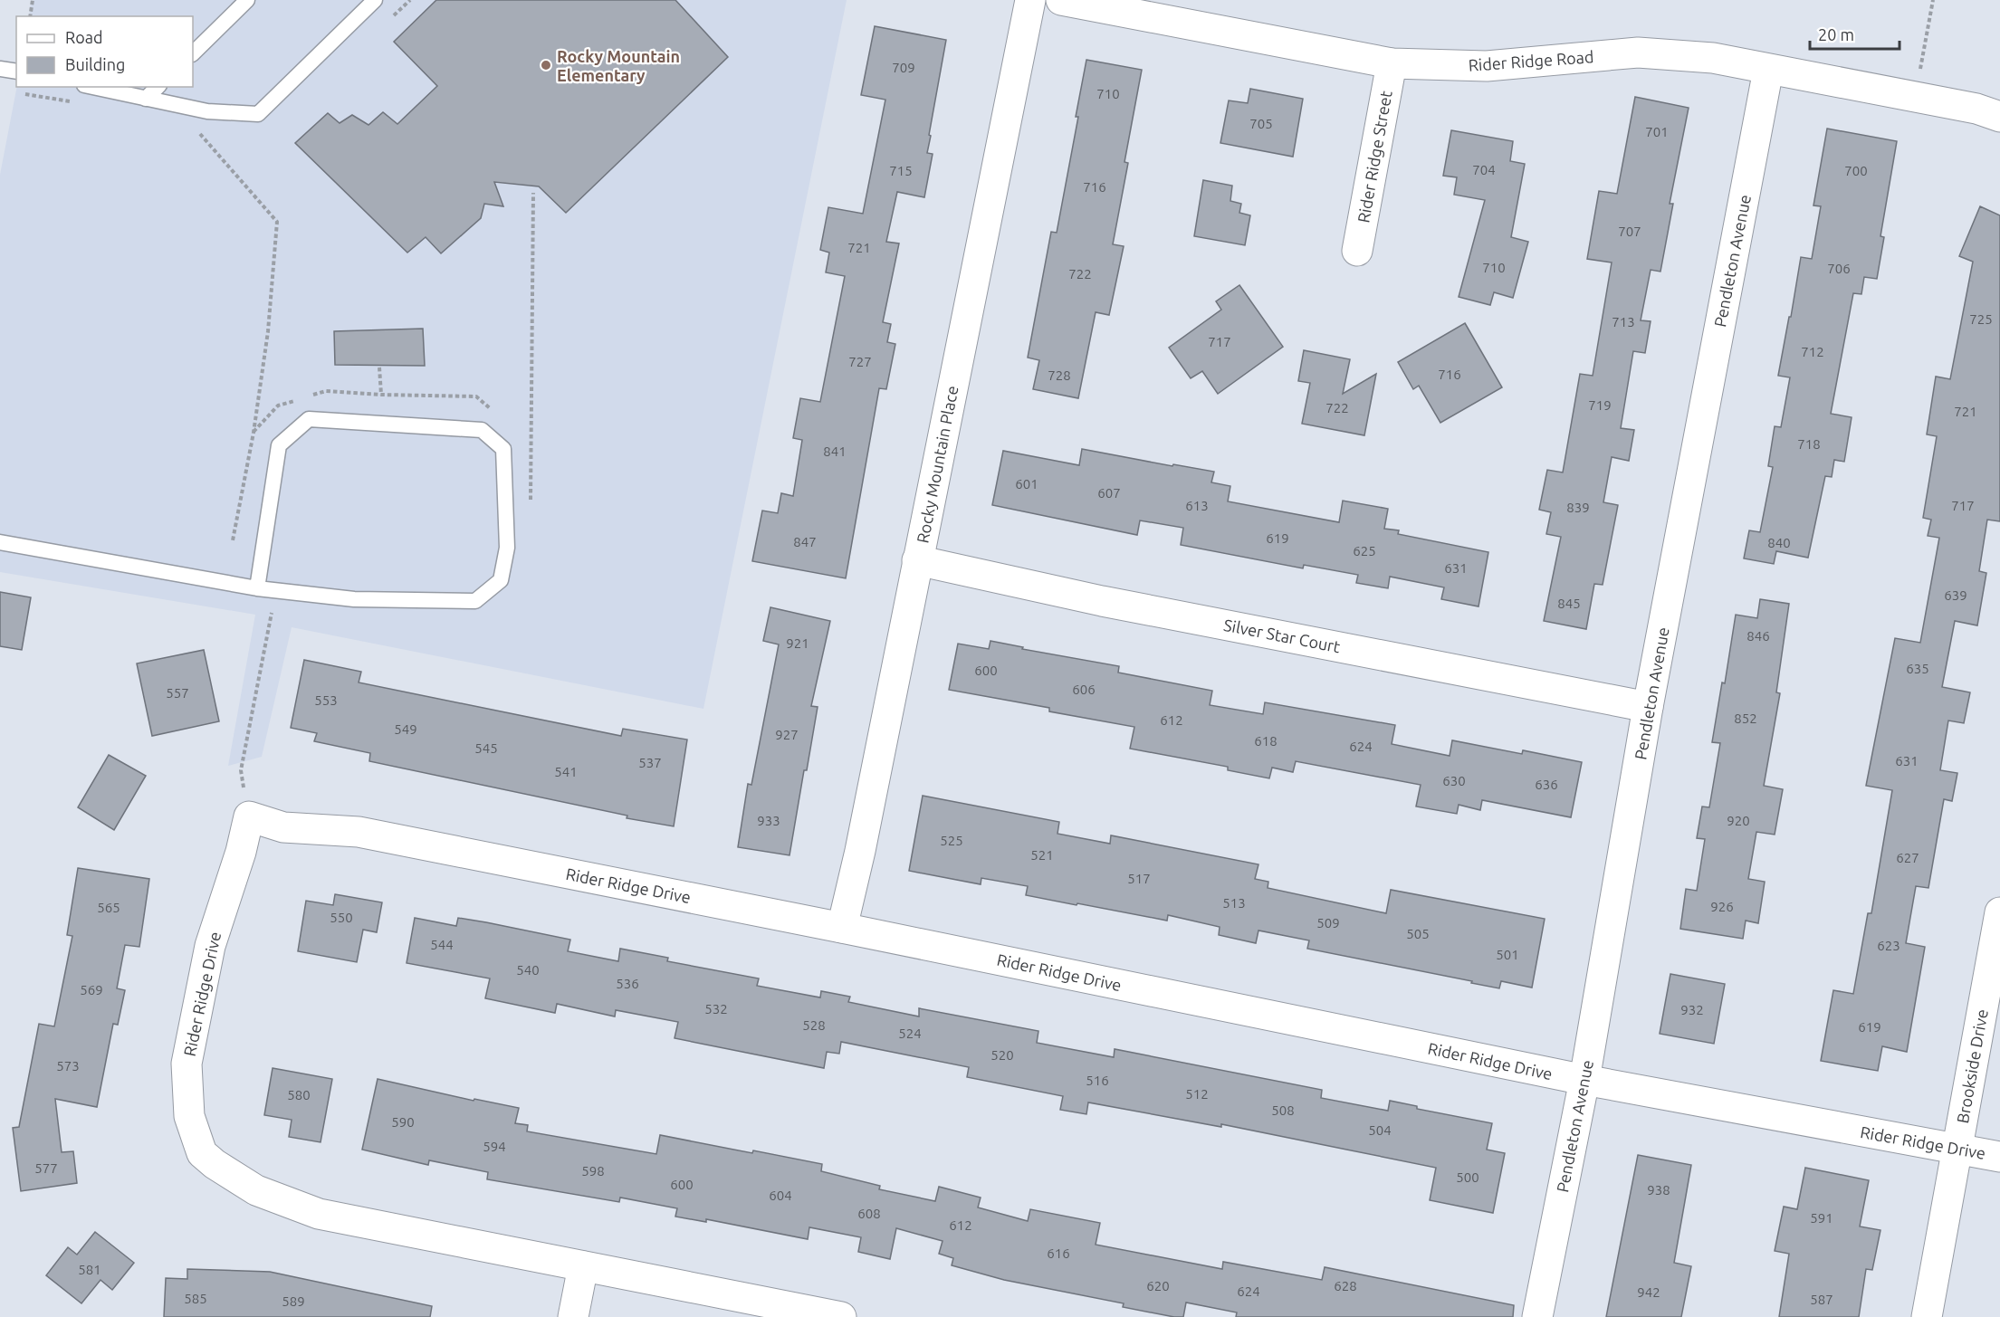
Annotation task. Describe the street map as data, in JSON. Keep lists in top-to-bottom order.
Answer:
{
  "streets": {
    "street": [
      "Rider Ridge Road",
      "Rider Ridge Street",
      "Pendleton Avenue",
      "Rocky Mountain Place",
      "Silver Star Court",
      "Rider Ridge Drive",
      "Brookside Drive"
    ]
  },
  "crossings": [
    ["Rider Ridge Road", "Rider Ridge Street"],
    ["Rider Ridge Road", "Pendleton Avenue"],
    ["Pendleton Avenue", "Silver Star Court"],
    ["Pendleton Avenue", "Rider Ridge Drive"],
    ["Rocky Mountain Place", "Silver Star Court"],
    ["Rocky Mountain Place", "Rider Ridge Drive"],
    ["Rider Ridge Drive", "Brookside Drive"]
  ],
  "places": ["Rocky Mountain Elementary"],
  "house_numbers": [
    "709",
    "710",
    "705",
    "701",
    "704",
    "715",
    "700",
    "716",
    "707",
    "721",
    "710",
    "706",
    "722",
    "725",
    "713",
    "717",
    "712",
    "727",
    "716",
    "728",
    "719",
    "722",
    "721",
    "718",
    "841",
    "601",
    "607",
    "613",
    "717",
    "839",
    "619",
    "847",
    "840",
    "625",
    "631",
    "639",
    "845",
    "846",
    "921",
    "635",
    "600",
    "606",
    "557",
    "553",
    "852",
    "612",
    "549",
    "927",
    "618",
    "624",
    "545",
    "631",
    "537",
    "541",
    "630",
    "636",
    "933",
    "920",
    "525",
    "521",
    "627",
    "517",
    "513",
    "926",
    "565",
    "550",
    "509",
    "505",
    "544",
    "623",
    "501",
    "540",
    "536",
    "569",
    "532",
    "932",
    "528",
    "619",
    "524",
    "520",
    "573",
    "516",
    "512",
    "580",
    "508",
    "590",
    "504",
    "594",
    "577",
    "598",
    "500",
    "600",
    "938",
    "604",
    "608",
    "591",
    "612",
    "616",
    "581",
    "620",
    "628",
    "624",
    "942",
    "585",
    "587",
    "589"
  ],
  "legend": ["Road", "Building"],
  "scale_bar": "20 m"
}
